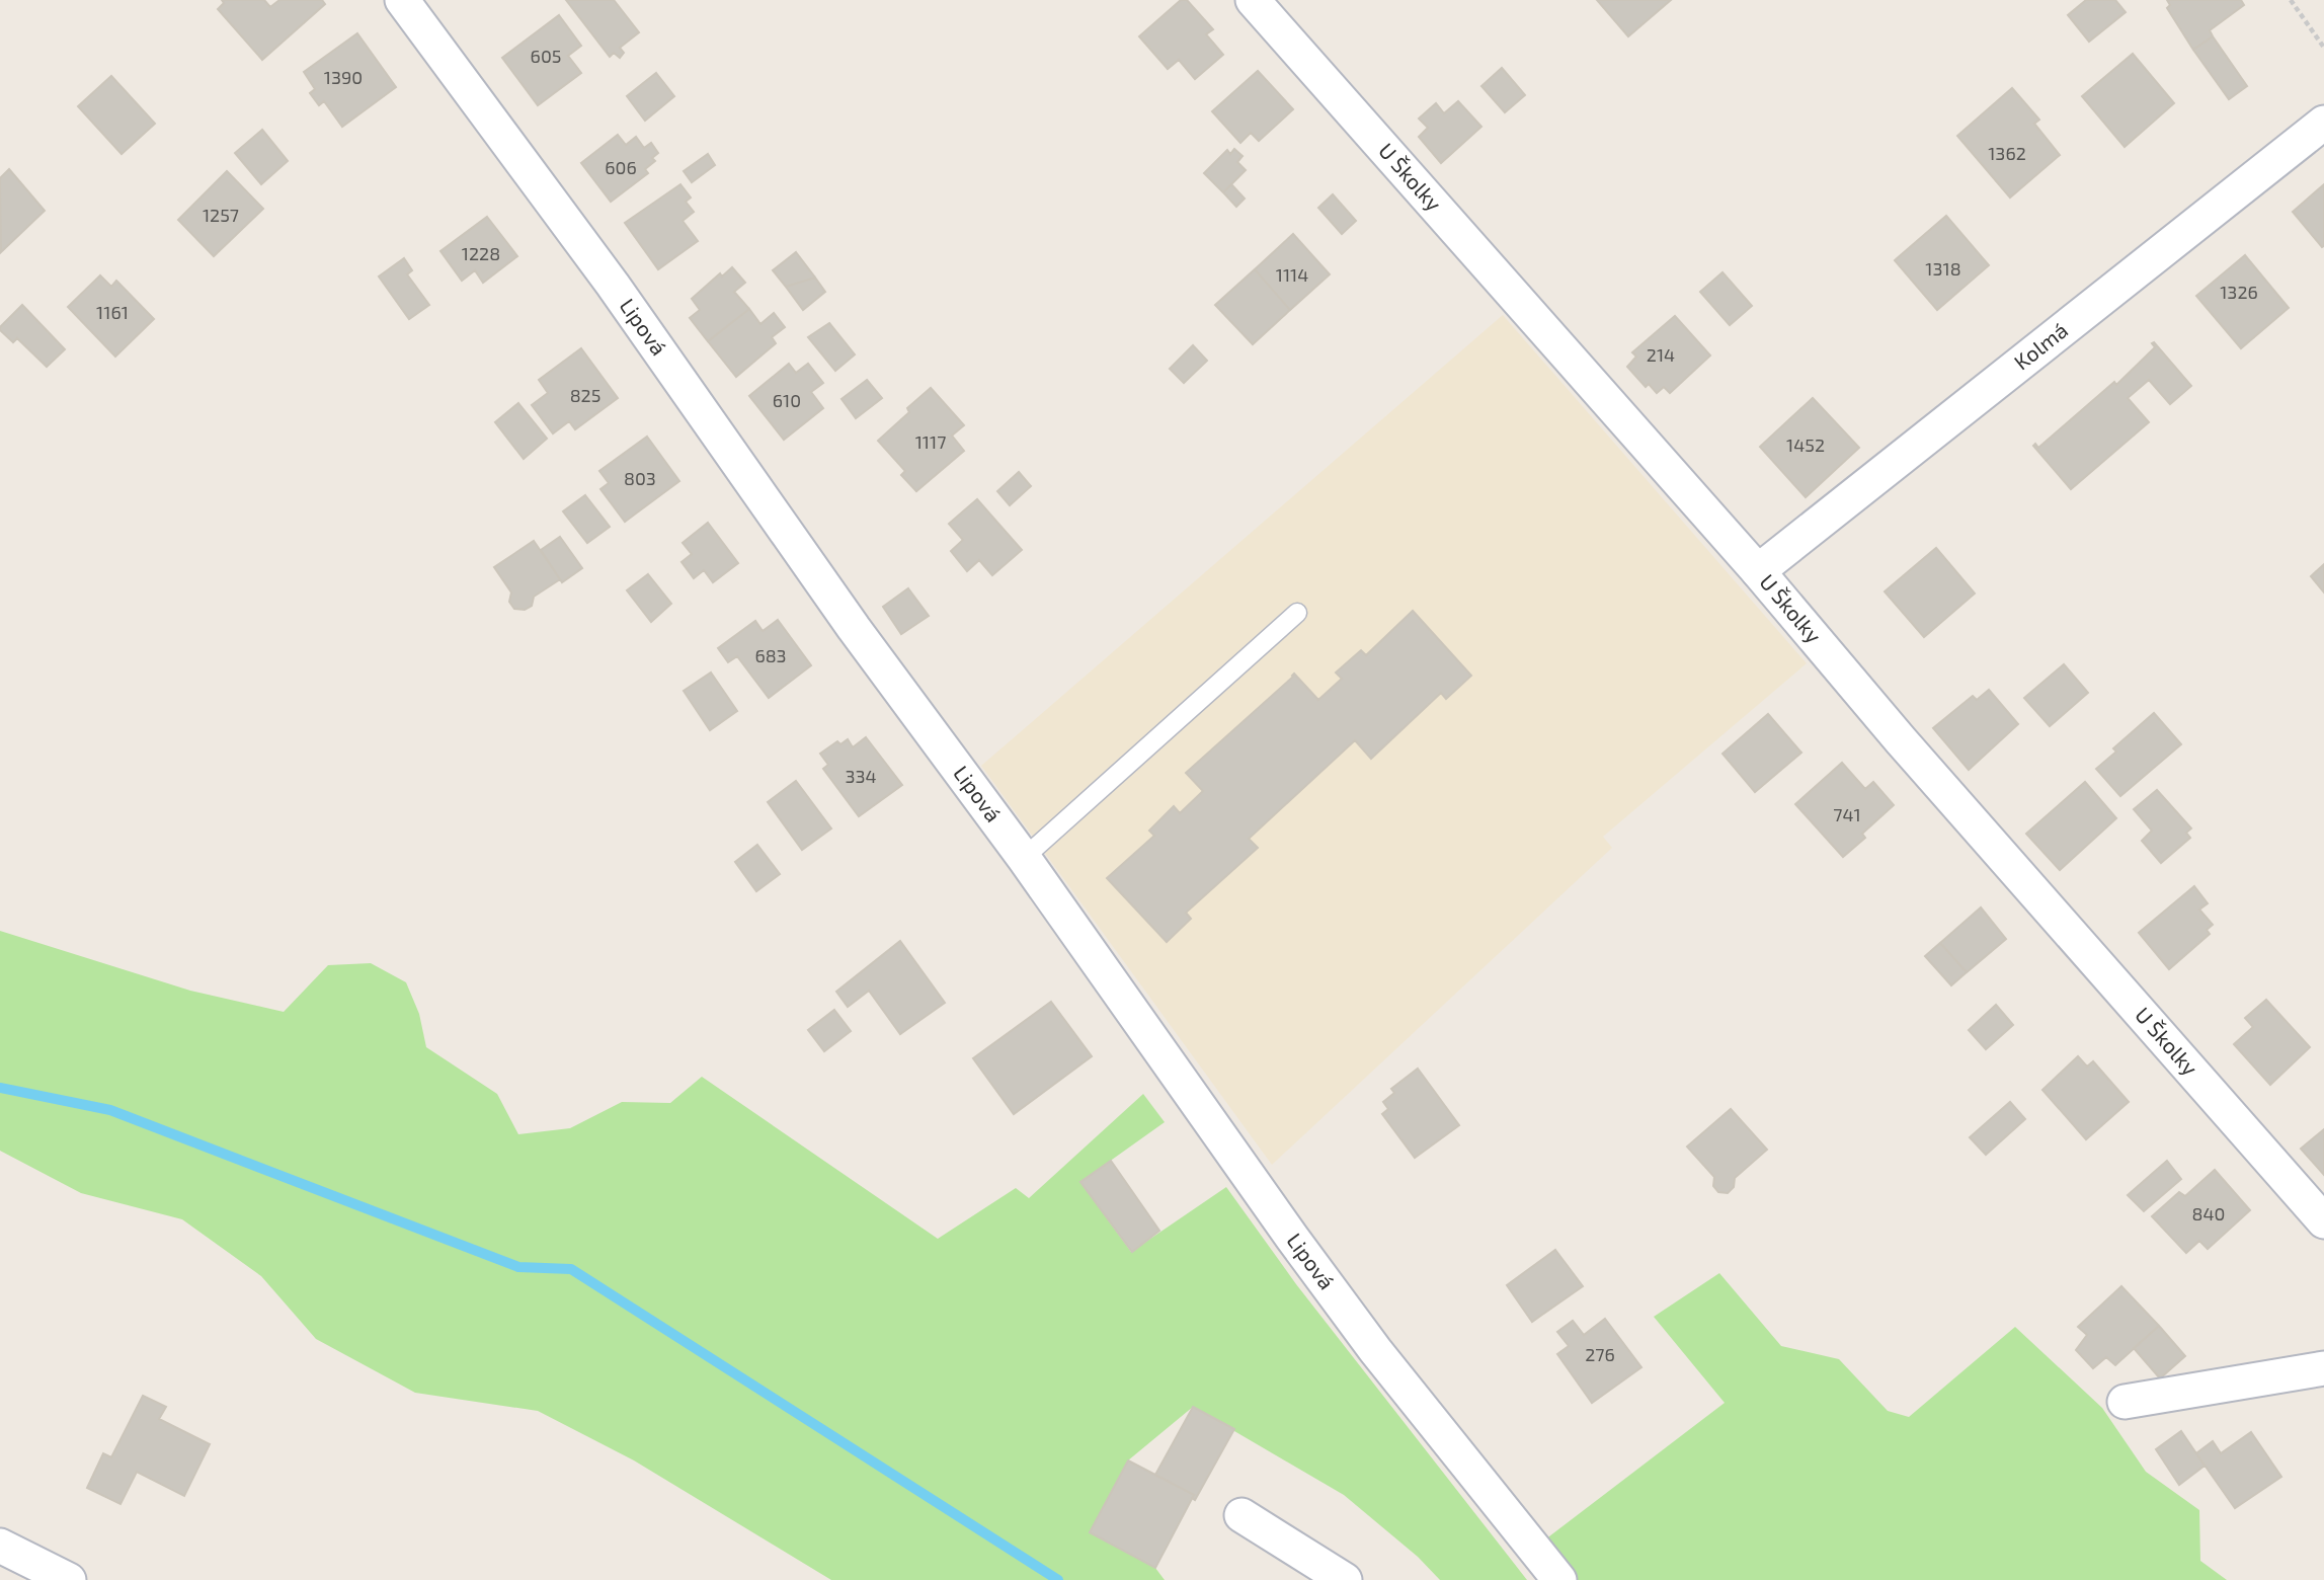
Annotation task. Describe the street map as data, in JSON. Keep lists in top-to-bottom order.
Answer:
{
  "streets": {
    "street": ["U Školky", "Lipová", "Kolmá"]
  },
  "crossings": [
    ["U Školky", "Kolmá"]
  ],
  "house_numbers": [
    "605",
    "1390",
    "1362",
    "606",
    "1257",
    "1228",
    "1318",
    "1114",
    "1326",
    "1161",
    "214",
    "825",
    "610",
    "1117",
    "1452",
    "803",
    "683",
    "334",
    "741",
    "840",
    "276"
  ]
}
